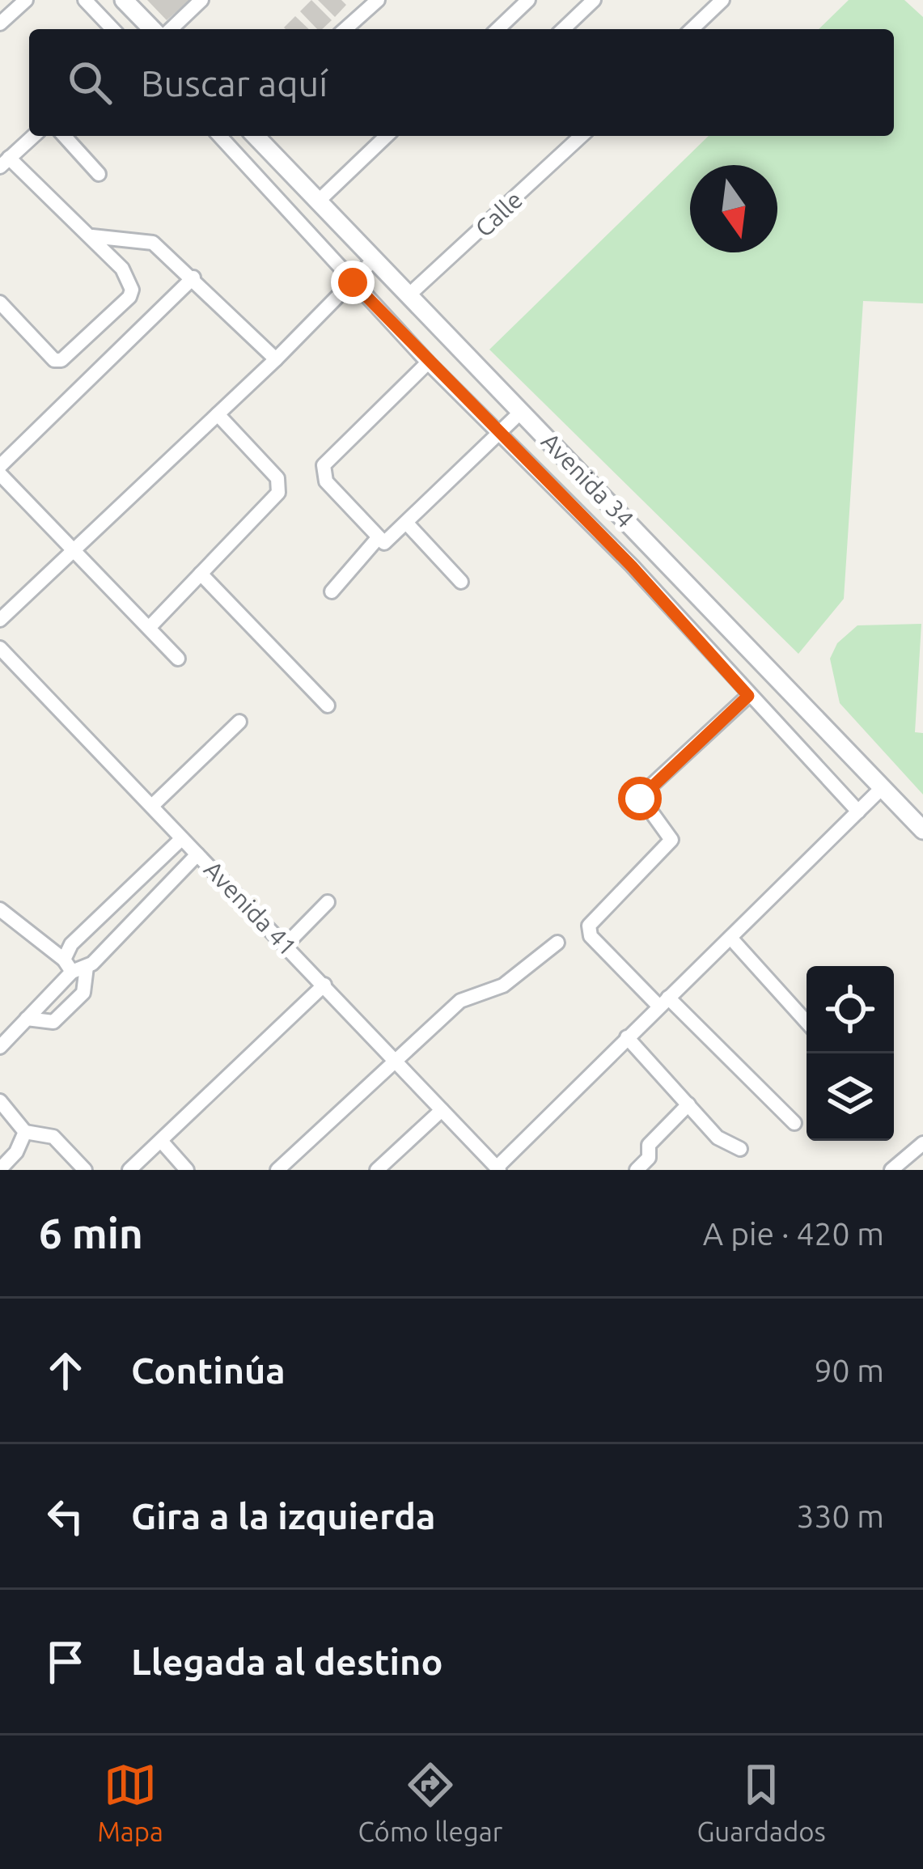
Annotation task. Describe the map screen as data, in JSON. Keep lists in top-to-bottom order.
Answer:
{
  "streets": {
    "street": ["Calle", "Avenida 34", "Avenida 41"]
  },
  "crossings": [
    ["Calle", "Avenida 34"]
  ],
  "north": "bottom",
  "page": {
    "search": "Buscar aquí",
    "heading": ["6 min", "A pie · 420 m"],
    "list": [
      ["Continúa", "90 m"],
      ["Gira a la izquierda", "330 m"],
      "Llegada al destino"
    ],
    "nav": ["Mapa", "Cómo llegar", "Guardados"]
  }
}
